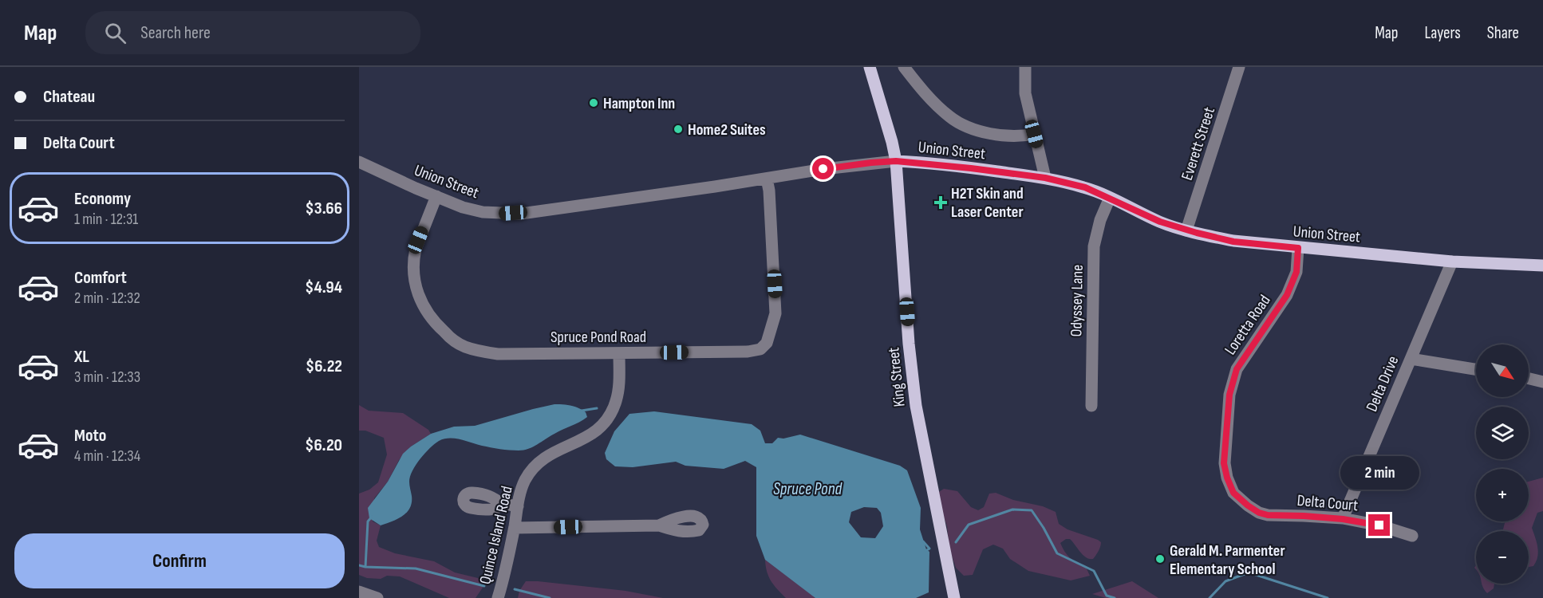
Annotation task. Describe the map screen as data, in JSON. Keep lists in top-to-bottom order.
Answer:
{
  "streets": {
    "main road": ["Union Street", "King Street"],
    "street": [
      "Everett Street",
      "Odyssey Lane",
      "Loretta Road",
      "Spruce Pond Road",
      "Delta Drive",
      "Delta Court",
      "Quince Island Road"
    ]
  },
  "crossings": [
    ["Everett Street", "Union Street"],
    ["Union Street", "Odyssey Lane"],
    ["Union Street", "Loretta Road"],
    ["Union Street", "Spruce Pond Road"],
    ["Union Street", "King Street"],
    ["Union Street", "Delta Drive"],
    ["Loretta Road", "Delta Court"],
    ["Spruce Pond Road", "Quince Island Road"],
    ["Delta Drive", "Delta Court"]
  ],
  "water": ["Spruce Pond"],
  "places": {
    "other": ["Hampton Inn", "Home2 Suites", "Gerald M. Parmenter Elementary School"],
    "health": ["H2T Skin and Laser Center"]
  },
  "north": "bottom right",
  "page": {
    "header": "Map",
    "search": "Search here",
    "nav": ["Map", "Layers", "Share"],
    "banner": ["Chateau", "Delta Court"],
    "list": [
      {
        "name": "Economy",
        "note": "1 min · 12:31",
        "value": "$3.66"
      },
      {
        "name": "Comfort",
        "note": "2 min · 12:32",
        "value": "$4.94"
      },
      {
        "name": "XL",
        "note": "3 min · 12:33",
        "value": "$6.22"
      },
      {
        "name": "Moto",
        "note": "4 min · 12:34",
        "value": "$6.20"
      }
    ],
    "map_buttons": ["+", "−"],
    "bubble": "2 min",
    "buttons": "Confirm"
  }
}
